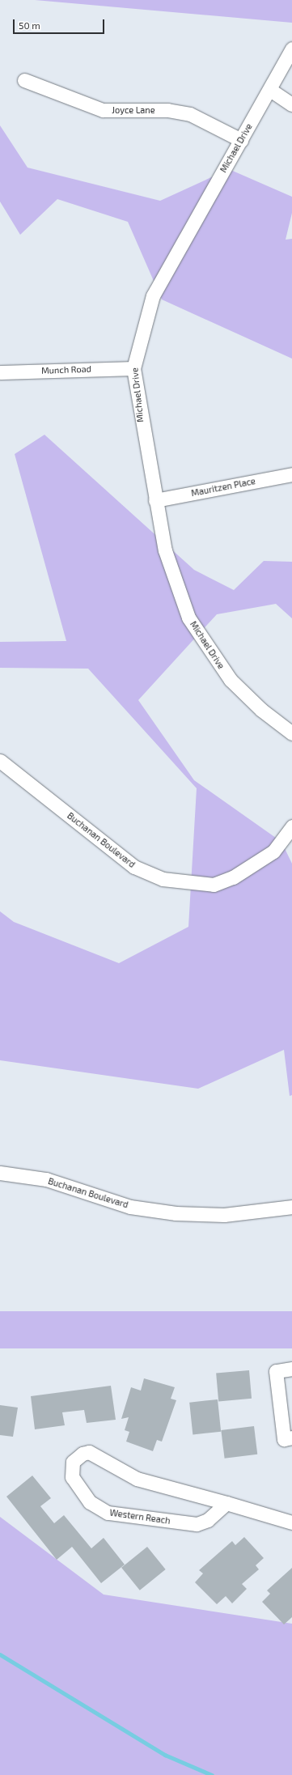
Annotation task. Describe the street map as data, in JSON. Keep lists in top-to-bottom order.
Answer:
{
  "streets": {
    "street": [
      "Joyce Lane",
      "Michael Drive",
      "Munch Road",
      "Mauritzen Place",
      "Buchanan Boulevard",
      "Western Reach"
    ]
  },
  "crossings": [
    ["Joyce Lane", "Michael Drive"],
    ["Michael Drive", "Munch Road"],
    ["Michael Drive", "Mauritzen Place"]
  ],
  "scale_bar": "50 m"
}
